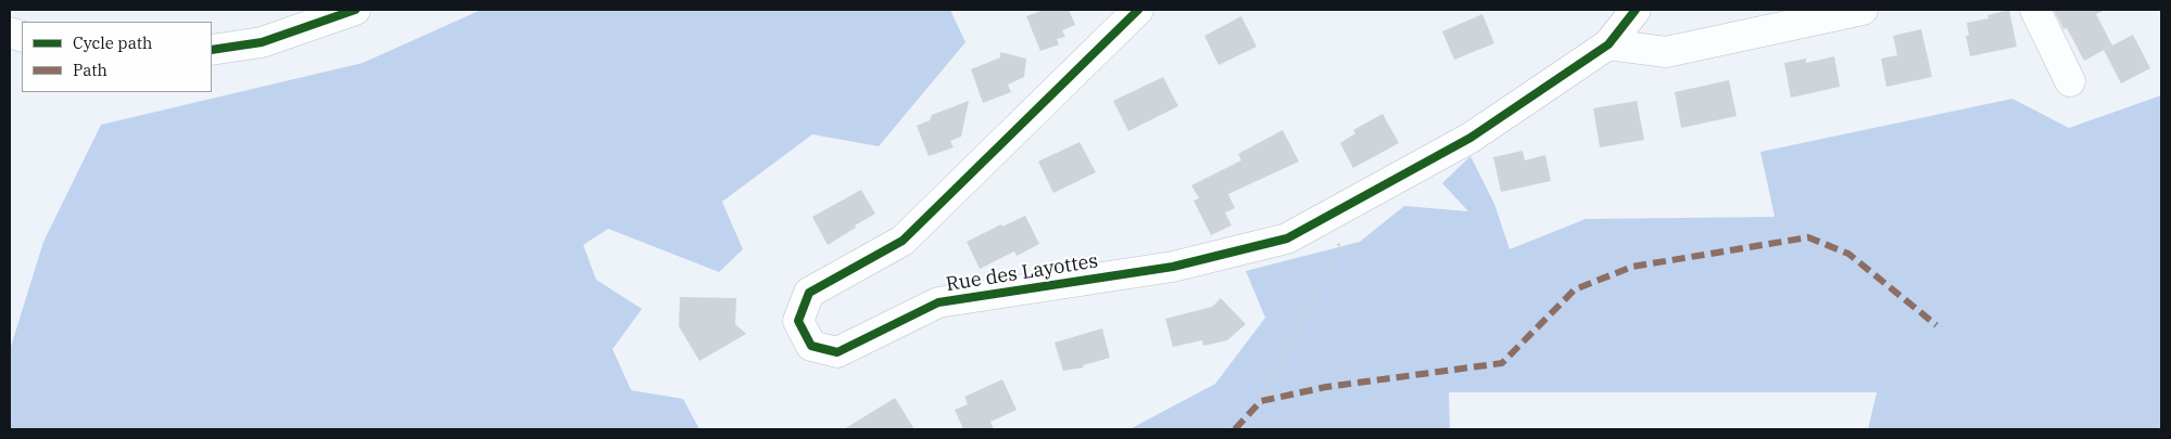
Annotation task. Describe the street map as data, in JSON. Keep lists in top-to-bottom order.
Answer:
{
  "streets": {
    "street": ["Rue des Layottes"]
  },
  "legend": ["Cycle path", "Path"]
}
